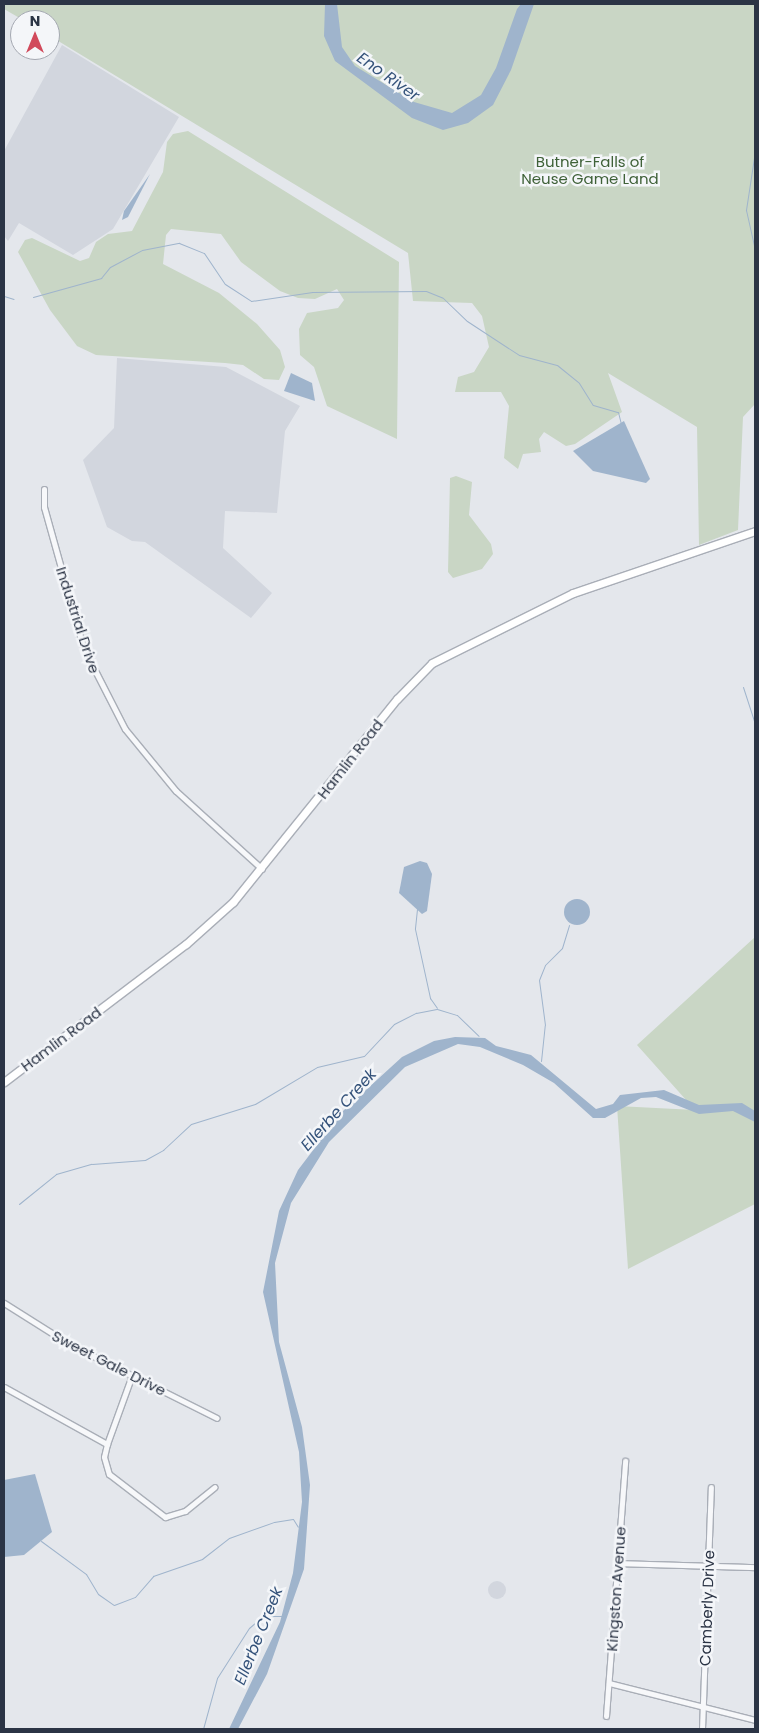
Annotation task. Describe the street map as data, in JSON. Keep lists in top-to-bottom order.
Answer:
{
  "streets": {
    "street": [
      "Industrial Drive",
      "Hamlin Road",
      "Sweet Gale Drive",
      "Kingston Avenue",
      "Camberly Drive"
    ]
  },
  "crossings": [
    ["Industrial Drive", "Hamlin Road"]
  ],
  "water": ["Eno River", "Ellerbe Creek"],
  "parks": ["Butner-Falls of Neuse Game Land"],
  "north": "top"
}
